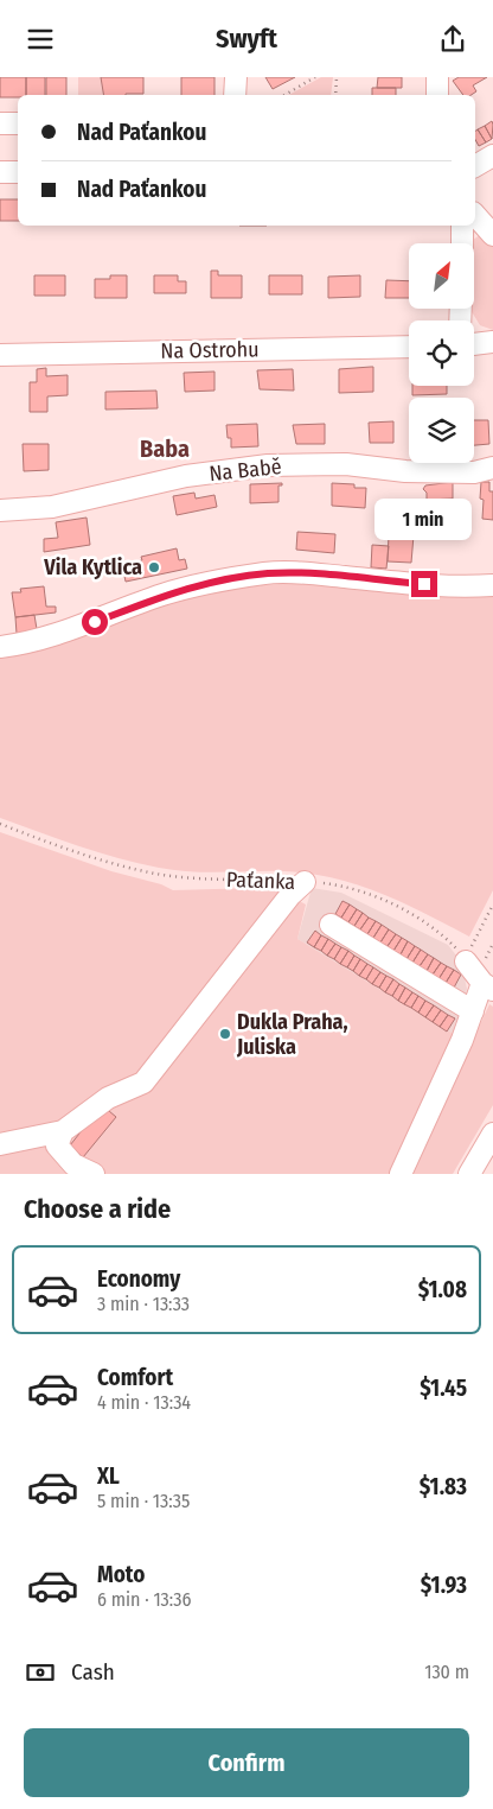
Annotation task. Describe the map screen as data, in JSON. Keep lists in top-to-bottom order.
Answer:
{
  "streets": {
    "street": ["Na Ostrohu", "Na Babě"],
    "path": ["Paťanka"]
  },
  "districts": ["Baba"],
  "places": ["Vila Kytlica", "Dukla Praha, Juliska"],
  "north": "top right",
  "page": {
    "header": "Swyft",
    "banner": ["Nad Paťankou", "Nad Paťankou"],
    "bubble": "1 min",
    "heading": "Choose a ride",
    "list": [
      {
        "name": "Economy",
        "note": "3 min · 13:33",
        "value": "$1.08"
      },
      {
        "name": "Comfort",
        "note": "4 min · 13:34",
        "value": "$1.45"
      },
      {
        "name": "XL",
        "note": "5 min · 13:35",
        "value": "$1.83"
      },
      {
        "name": "Moto",
        "note": "6 min · 13:36",
        "value": "$1.93"
      }
    ],
    "pay": ["Cash", "130 m"],
    "buttons": "Confirm"
  }
}
